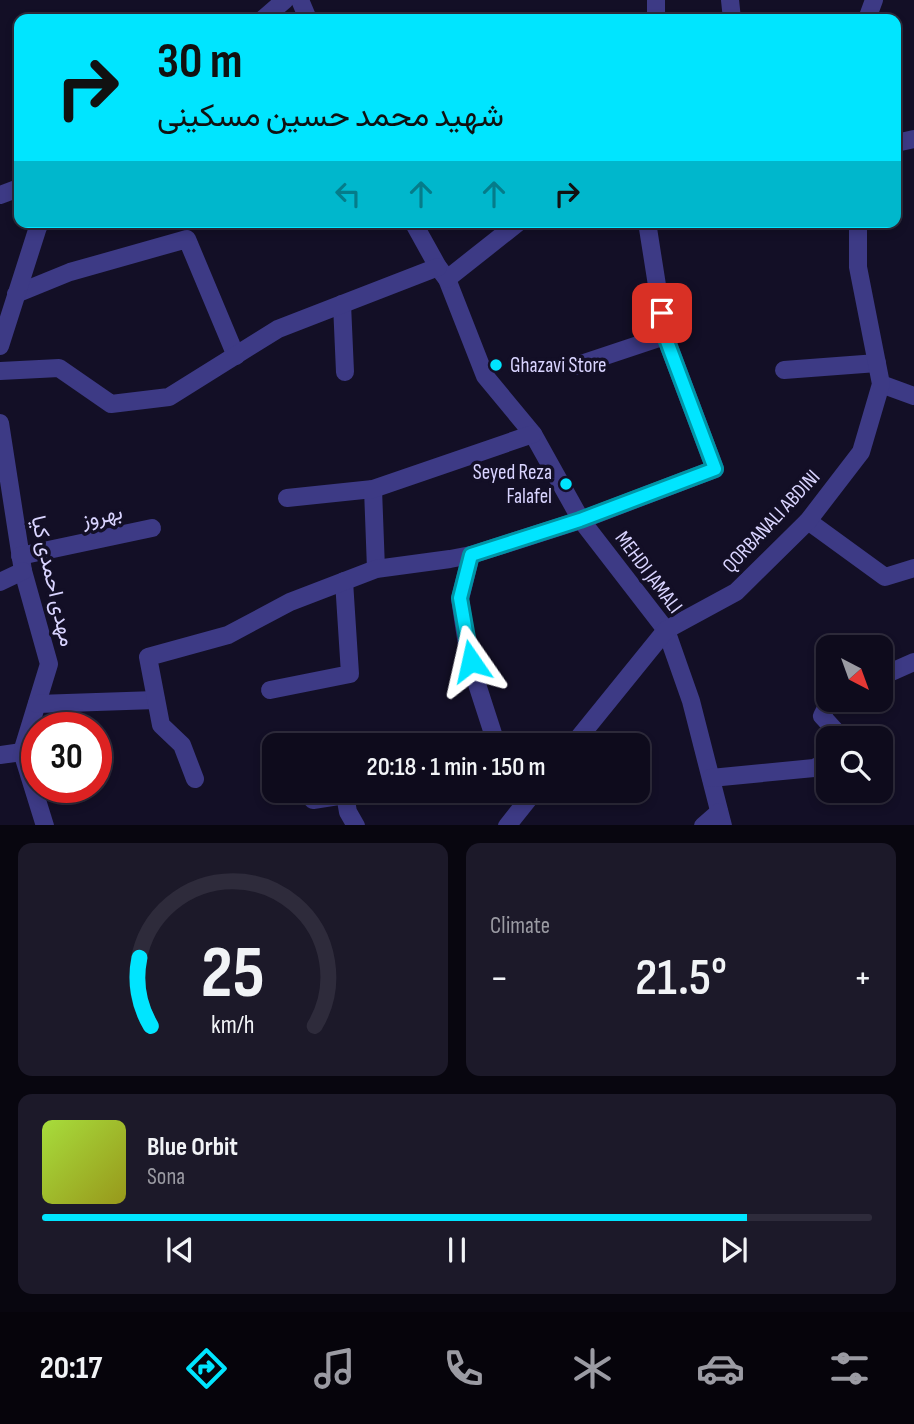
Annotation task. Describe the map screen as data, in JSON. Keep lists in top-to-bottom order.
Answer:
{
  "streets": {
    "street": [
      "بهروز",
      "QORBANALI ABDINI",
      "MEHDI JAMALI",
      "مهدی احمدی کیا"
    ]
  },
  "crossings": [
    ["بهروز", "مهدی احمدی کیا"],
    ["QORBANALI ABDINI", "MEHDI JAMALI"]
  ],
  "places": ["Ghazavi Store", "Seyed Reza Falafel"],
  "north": "bottom right",
  "page": {
    "turn": ["30 m", "شهید محمد حسین مسکینی"],
    "limit": "30",
    "trip": "20:18 · 1 min · 150 m",
    "tile": "Climate",
    "heat": ["−", "21.5°", "+"],
    "song": ["Blue Orbit", "Sona"],
    "tabs": "20:17",
    "gauge": ["25", "km/h"]
  }
}
